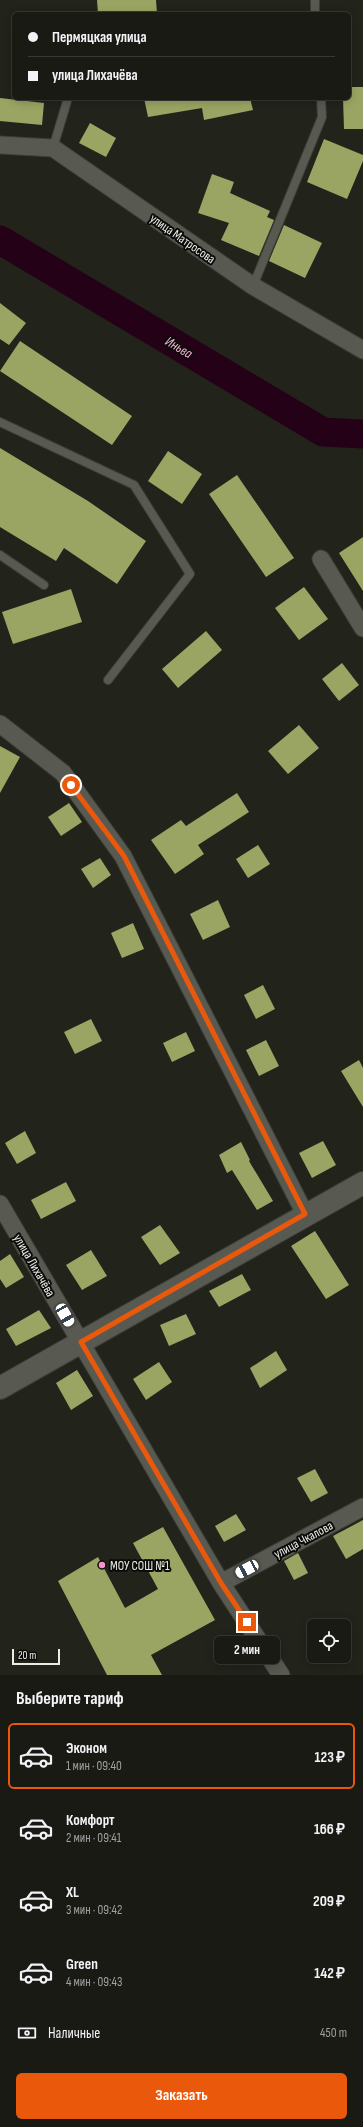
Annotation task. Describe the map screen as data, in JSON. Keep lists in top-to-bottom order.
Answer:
{
  "streets": {
    "street": ["улица Матросова", "улица Лихачёва", "улица Чкалова"]
  },
  "crossings": [
    ["улица Лихачёва", "улица Чкалова"]
  ],
  "water": ["Иньва"],
  "places": ["МОУ СОШ №1"],
  "scale_bar": "20 m",
  "page": {
    "banner": ["Пермяцкая улица", "улица Лихачёва"],
    "bubble": "2 мин",
    "scale": "20 m",
    "heading": "Выберите тариф",
    "list": [
      {
        "name": "Эконом",
        "note": "1 мин · 09:40",
        "value": "123 ₽"
      },
      {
        "name": "Комфорт",
        "note": "2 мин · 09:41",
        "value": "166 ₽"
      },
      {
        "name": "XL",
        "note": "3 мин · 09:42",
        "value": "209 ₽"
      },
      {
        "name": "Green",
        "note": "4 мин · 09:43",
        "value": "142 ₽"
      }
    ],
    "pay": ["Наличные", "450 m"],
    "buttons": "Заказать"
  }
}
